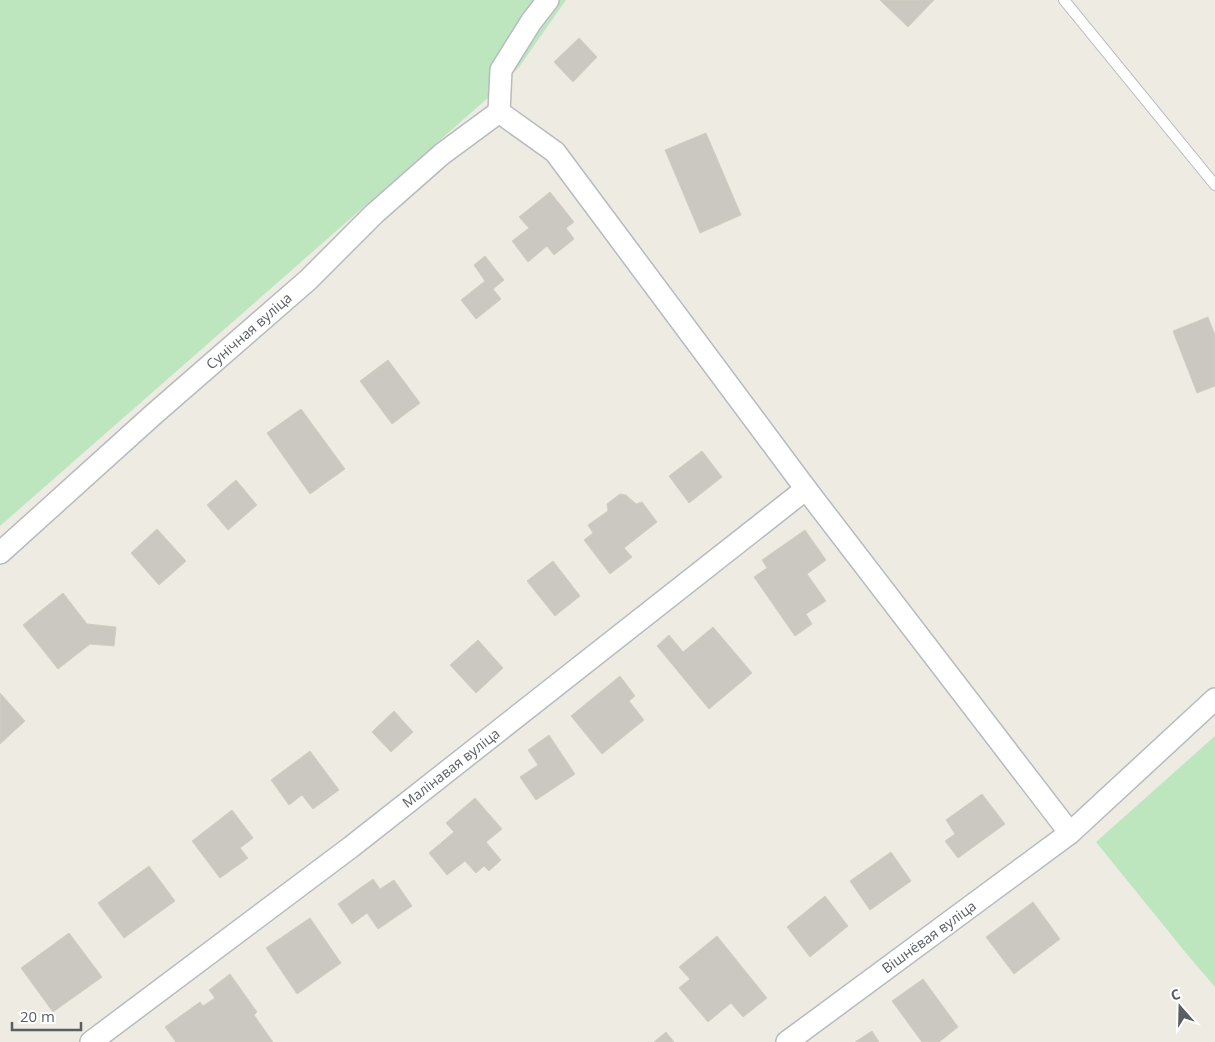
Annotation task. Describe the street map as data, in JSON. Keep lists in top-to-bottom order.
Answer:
{
  "streets": {
    "street": ["Сунічная вуліца", "Малінавая вуліца", "Вішнёвая вуліца"]
  },
  "scale_bar": "20 m",
  "north": "top"
}
